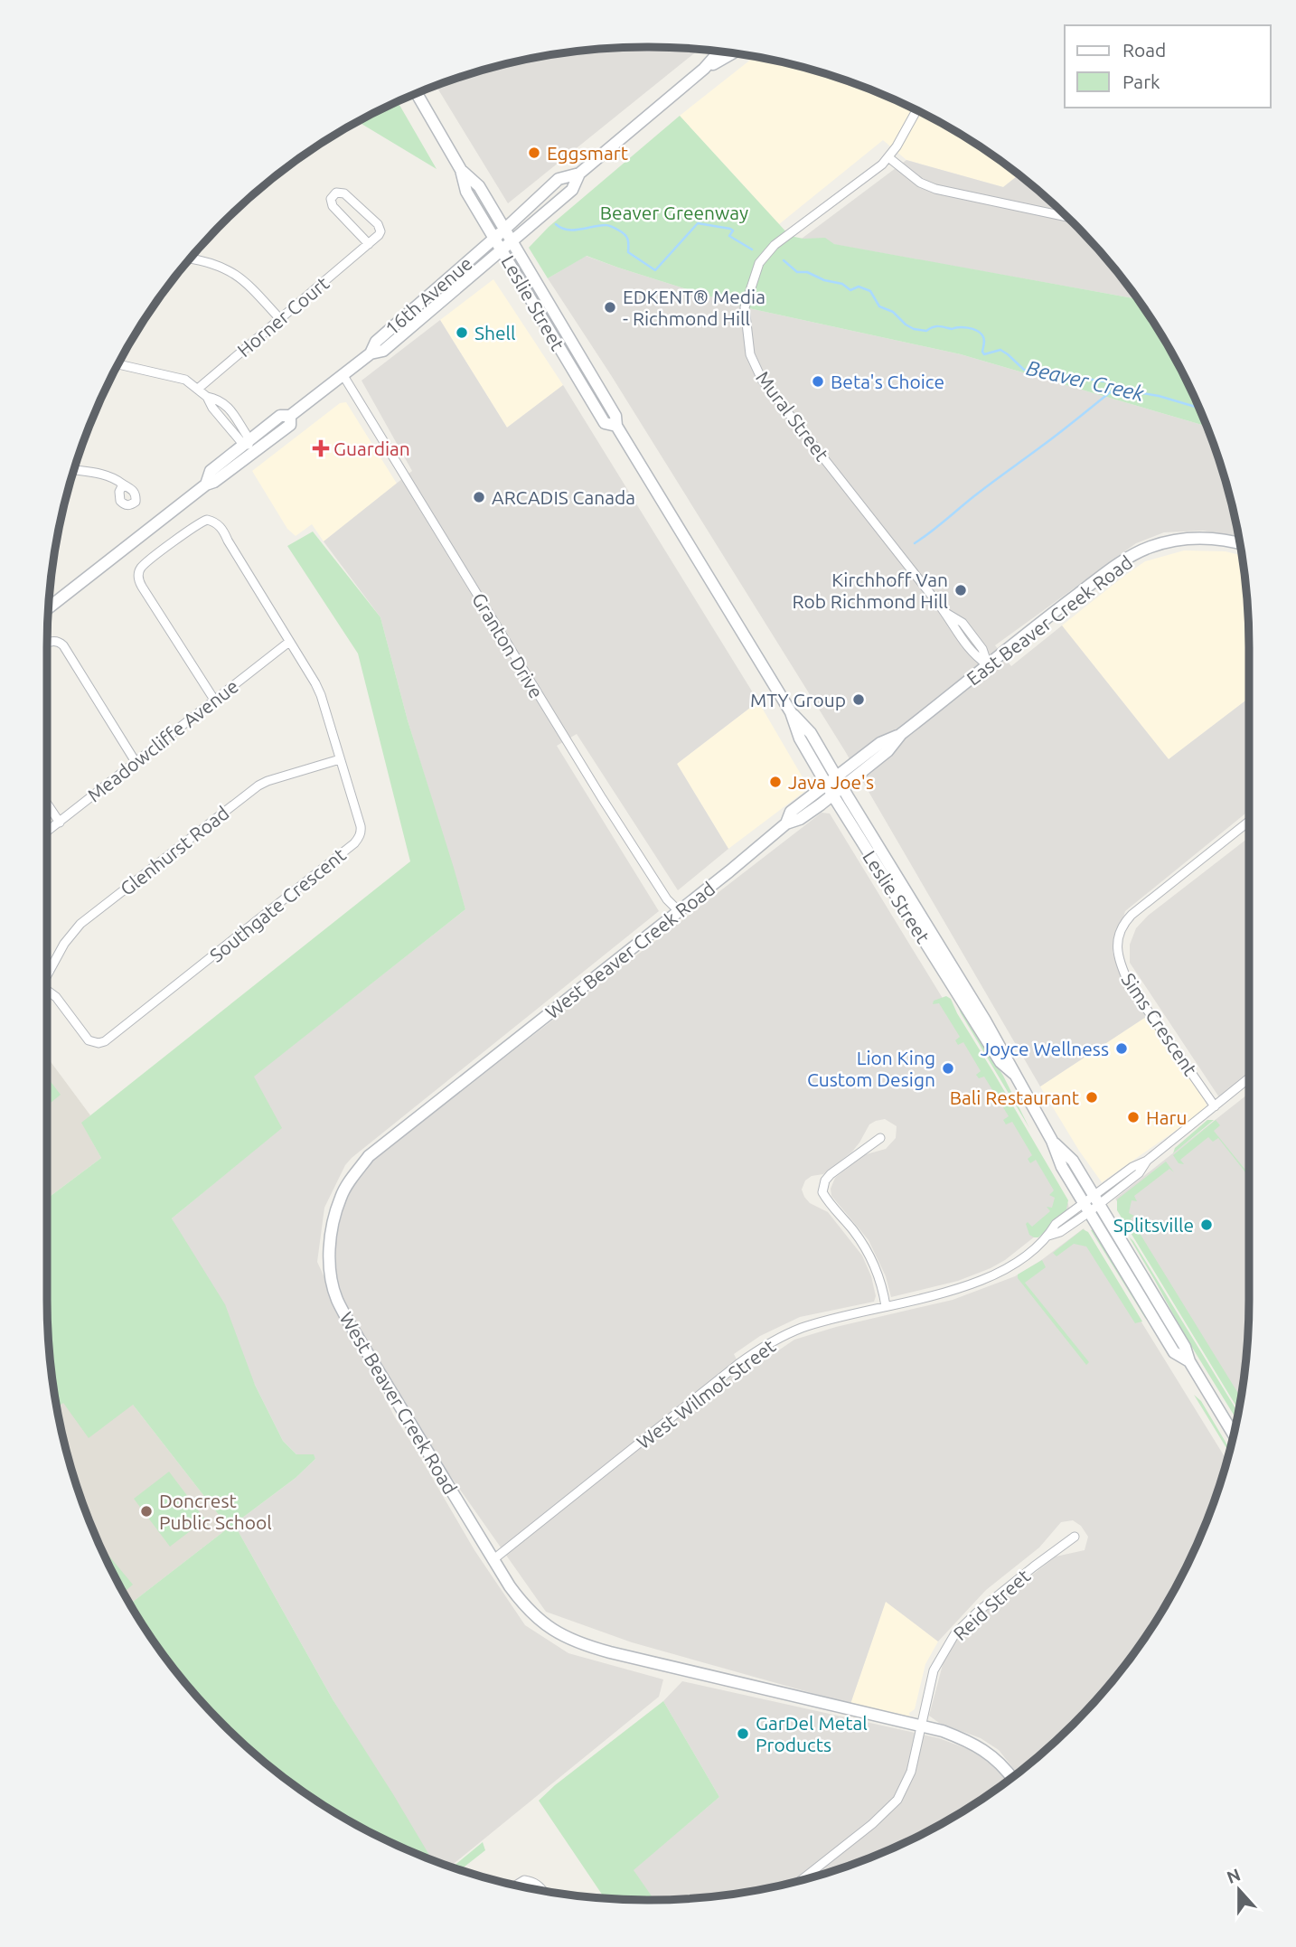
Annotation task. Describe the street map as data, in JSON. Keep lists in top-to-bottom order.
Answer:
{
  "streets": {
    "main road": [
      "16th Avenue",
      "Leslie Street",
      "East Beaver Creek Road",
      "West Beaver Creek Road"
    ],
    "street": [
      "Horner Court",
      "Mural Street",
      "Granton Drive",
      "Meadowcliffe Avenue",
      "Glenhurst Road",
      "Southgate Crescent",
      "Sims Crescent",
      "West Wilmot Street",
      "Reid Street"
    ]
  },
  "crossings": [
    ["16th Avenue", "Leslie Street"],
    ["16th Avenue", "Granton Drive"],
    ["Leslie Street", "East Beaver Creek Road"],
    ["Leslie Street", "West Beaver Creek Road"],
    ["Leslie Street", "West Wilmot Street"],
    ["Mural Street", "East Beaver Creek Road"],
    ["East Beaver Creek Road", "West Beaver Creek Road"],
    ["Granton Drive", "West Beaver Creek Road"],
    ["Meadowcliffe Avenue", "Southgate Crescent"],
    ["Glenhurst Road", "Southgate Crescent"],
    ["West Beaver Creek Road", "West Wilmot Street"],
    ["West Beaver Creek Road", "Reid Street"],
    ["Sims Crescent", "West Wilmot Street"]
  ],
  "water": ["Beaver Creek"],
  "parks": ["Beaver Greenway"],
  "places": {
    "other": [
      "Eggsmart",
      "EDKENT® Media - Richmond Hill",
      "Shell",
      "Beta's Choice",
      "ARCADIS Canada",
      "Kirchhoff Van Rob Richmond Hill",
      "MTY Group",
      "Java Joe's",
      "Joyce Wellness",
      "Lion King Custom Design",
      "Bali Restaurant",
      "Haru",
      "Splitsville",
      "Doncrest Public School",
      "GarDel Metal Products"
    ],
    "health": ["Guardian"]
  },
  "legend": ["Road", "Park"],
  "north": "top"
}
